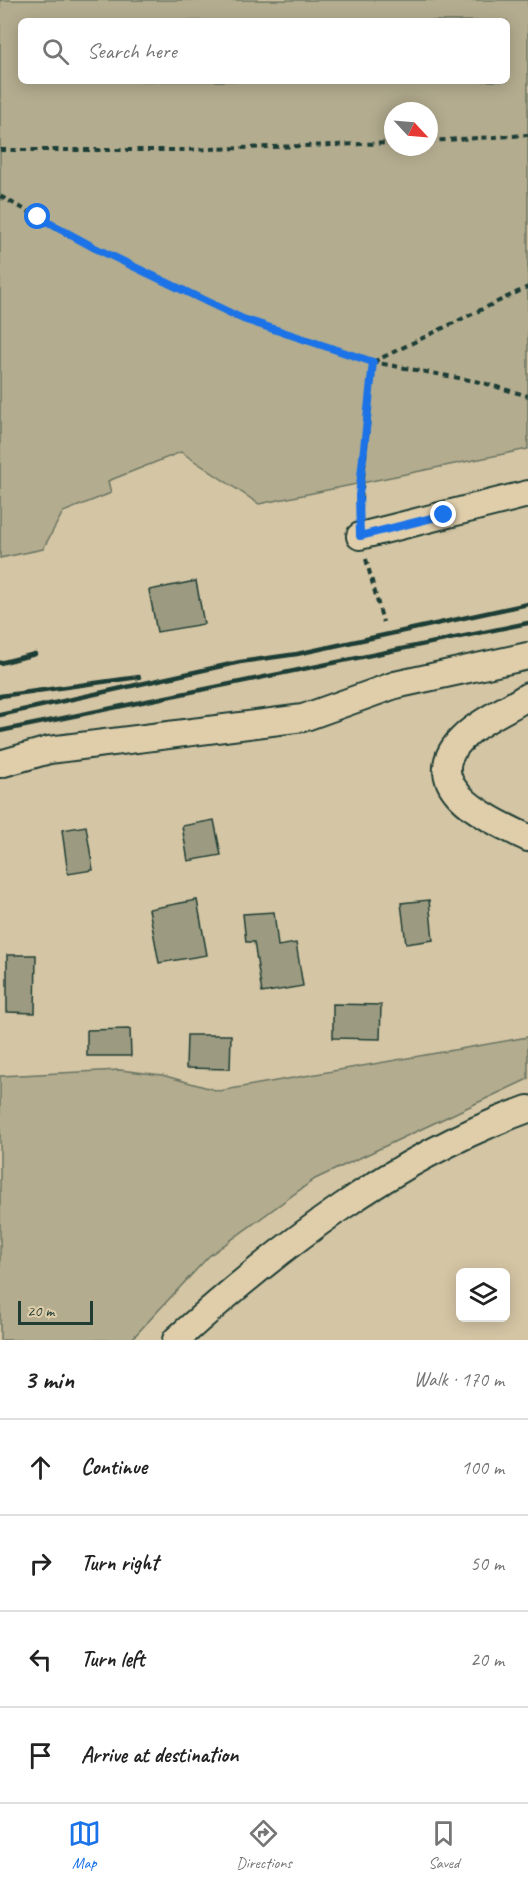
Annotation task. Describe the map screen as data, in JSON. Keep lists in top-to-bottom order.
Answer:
{
  "scale_bar": "20 m",
  "north": "bottom right",
  "page": {
    "search": "Search here",
    "scale": "20 m",
    "heading": ["3 min", "Walk · 170 m"],
    "list": [
      ["Continue", "100 m"],
      ["Turn right", "50 m"],
      ["Turn left", "20 m"],
      "Arrive at destination"
    ],
    "nav": ["Map", "Directions", "Saved"]
  }
}
